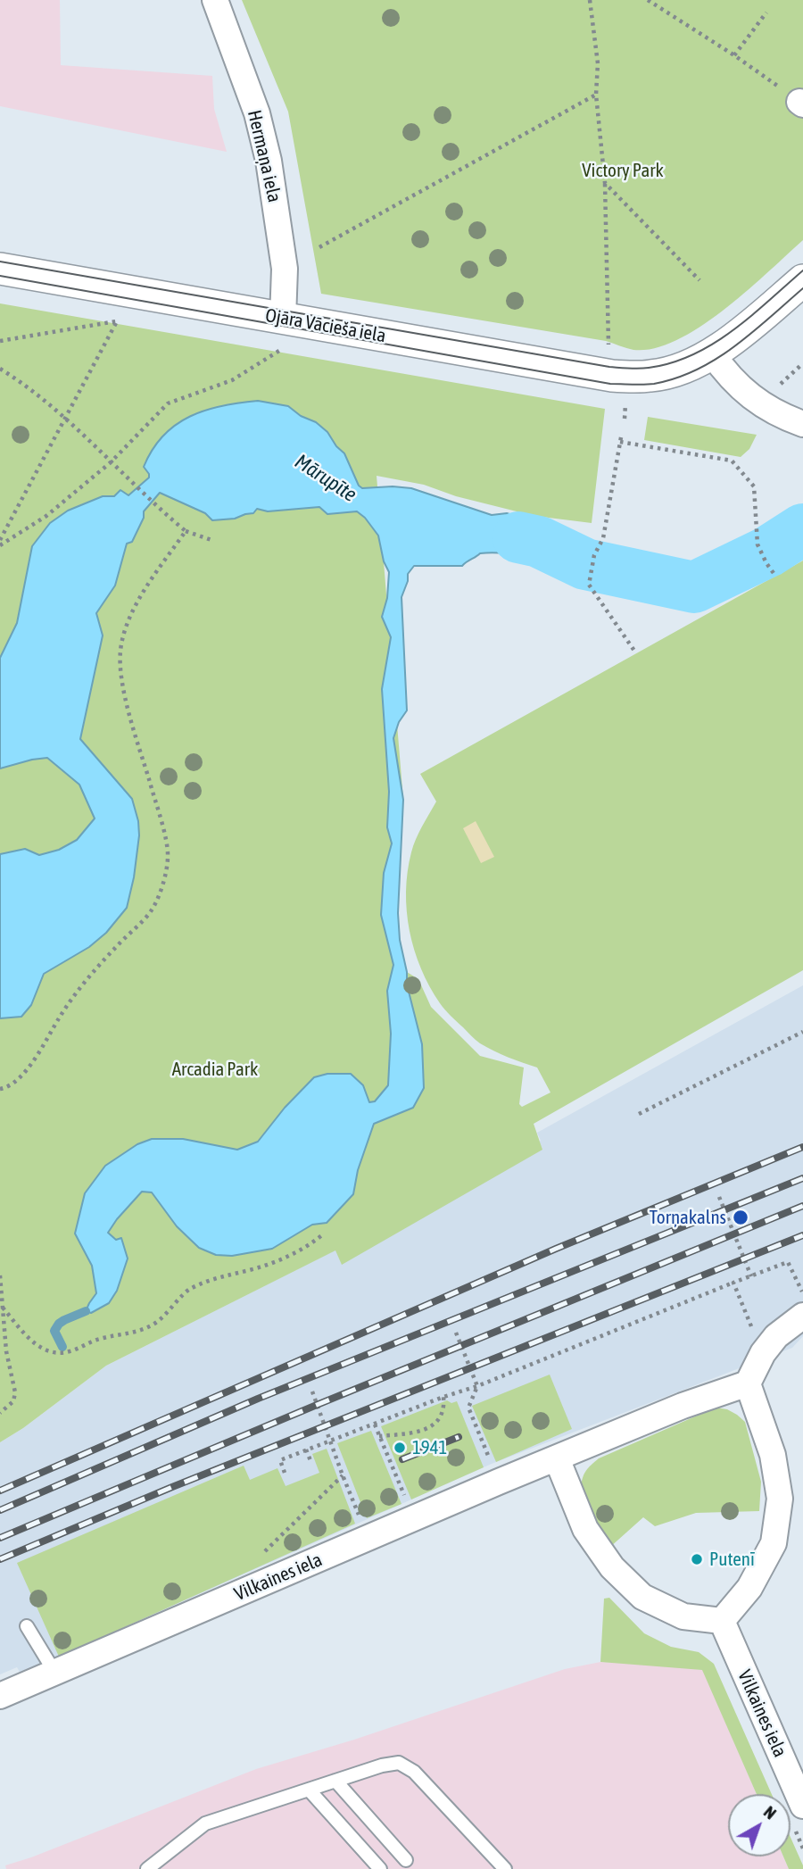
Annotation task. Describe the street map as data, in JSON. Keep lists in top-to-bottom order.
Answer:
{
  "streets": {
    "street": ["Hermaņa iela", "Ojāra Vācieša iela", "Vilkaines iela"]
  },
  "crossings": [
    ["Hermaņa iela", "Ojāra Vācieša iela"]
  ],
  "water": ["Mārupīte"],
  "parks": ["Victory Park", "Arcadia Park"],
  "places": ["Torņakalns", "1941", "Putenī"],
  "north": "top right"
}
